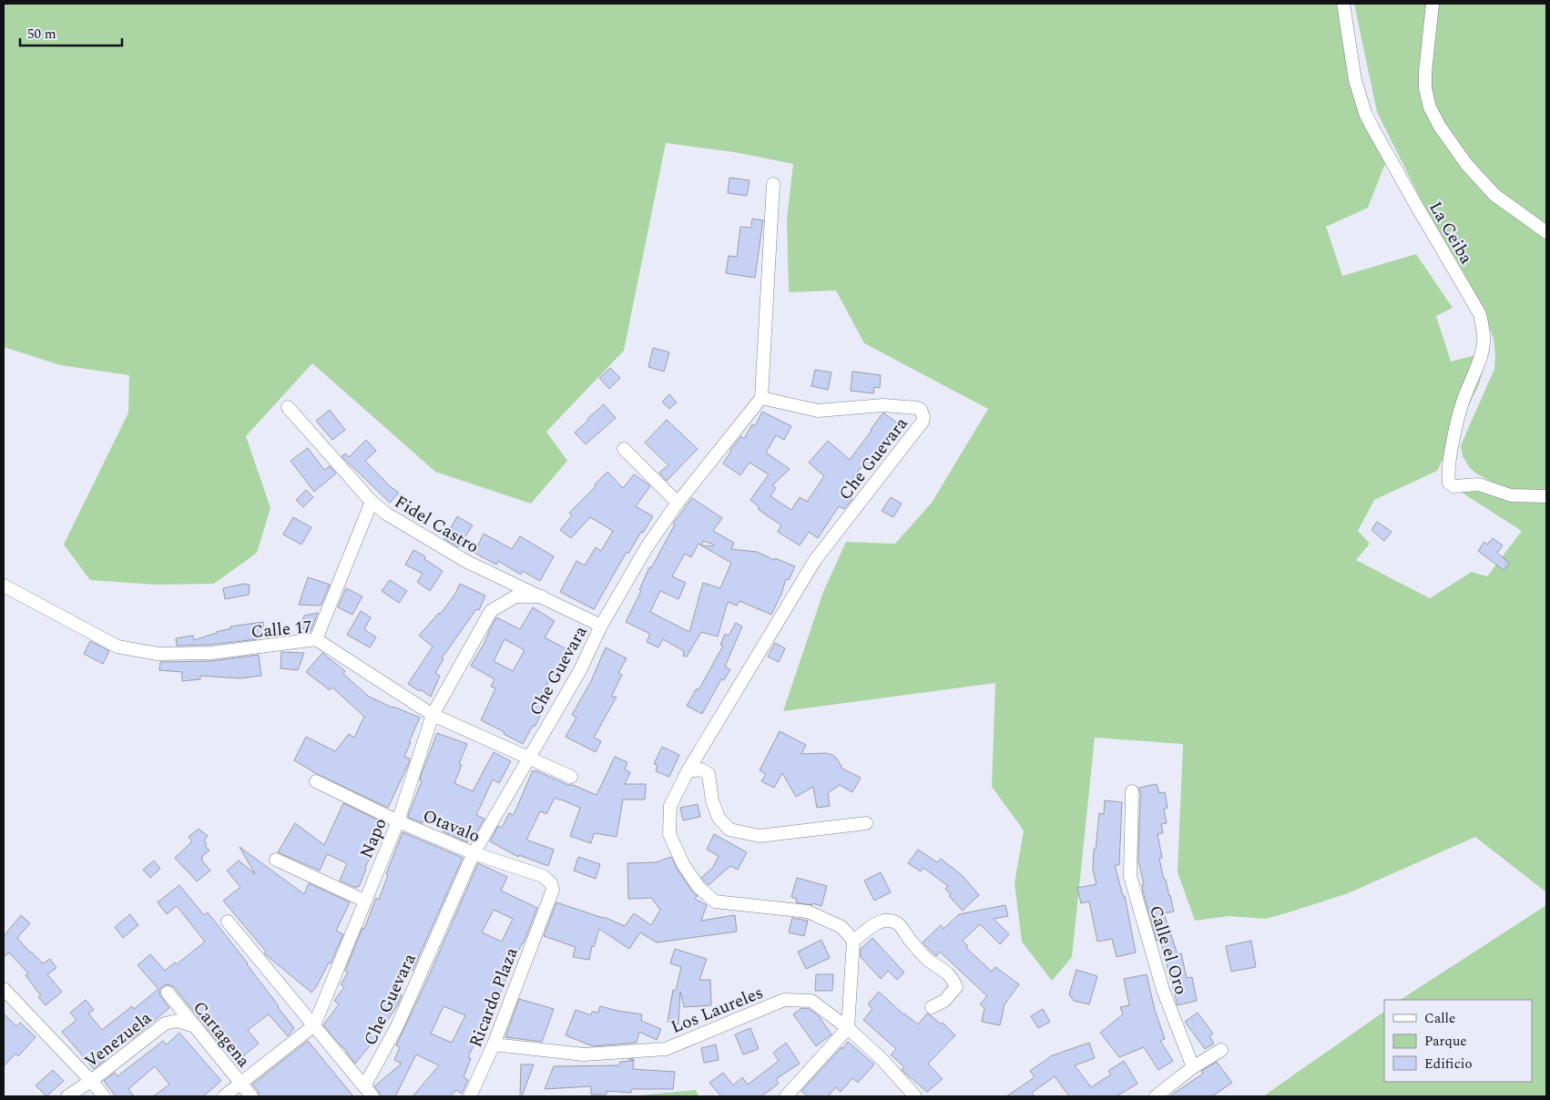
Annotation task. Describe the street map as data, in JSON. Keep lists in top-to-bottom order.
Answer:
{
  "streets": {
    "street": [
      "La Ceiba",
      "Che Guevara",
      "Fidel Castro",
      "Calle 17",
      "Otavalo",
      "Napo",
      "Calle el Oro",
      "Ricardo Plaza",
      "Los Laureles",
      "Cartagena",
      "Venezuela"
    ]
  },
  "crossings": [
    ["Che Guevara", "Fidel Castro"],
    ["Che Guevara", "Calle 17"],
    ["Che Guevara", "Otavalo"],
    ["Fidel Castro", "Napo"],
    ["Calle 17", "Napo"],
    ["Otavalo", "Napo"],
    ["Otavalo", "Ricardo Plaza"],
    ["Ricardo Plaza", "Los Laureles"],
    ["Cartagena", "Venezuela"]
  ],
  "legend": ["Calle", "Parque", "Edificio"],
  "scale_bar": "50 m"
}
